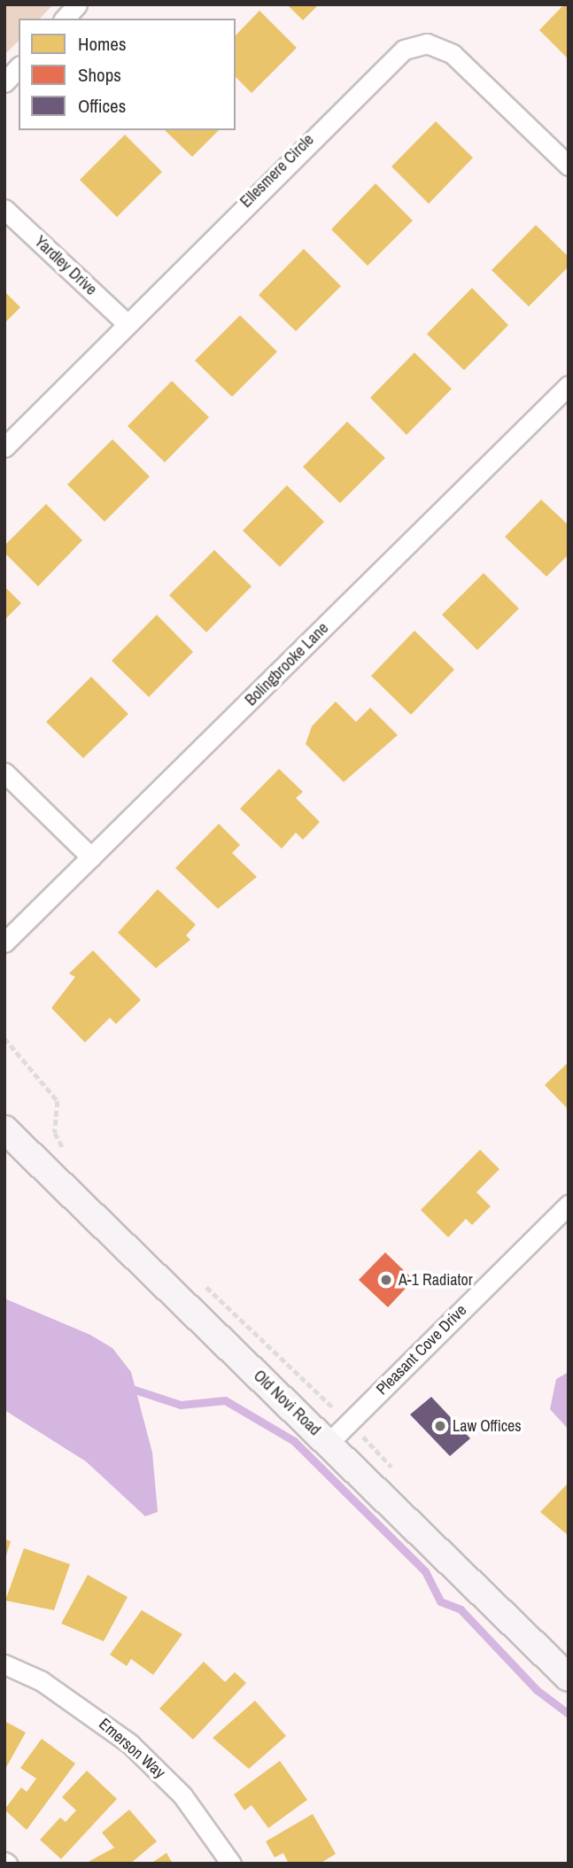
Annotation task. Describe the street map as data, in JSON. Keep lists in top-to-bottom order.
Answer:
{
  "streets": {
    "street": [
      "Ellesmere Circle",
      "Yardley Drive",
      "Bolingbrooke Lane",
      "Pleasant Cove Drive",
      "Old Novi Road",
      "Emerson Way"
    ]
  },
  "crossings": [
    ["Ellesmere Circle", "Yardley Drive"],
    ["Pleasant Cove Drive", "Old Novi Road"]
  ],
  "places": ["A-1 Radiator", "Law Offices"],
  "legend": ["Homes", "Shops", "Offices"]
}
